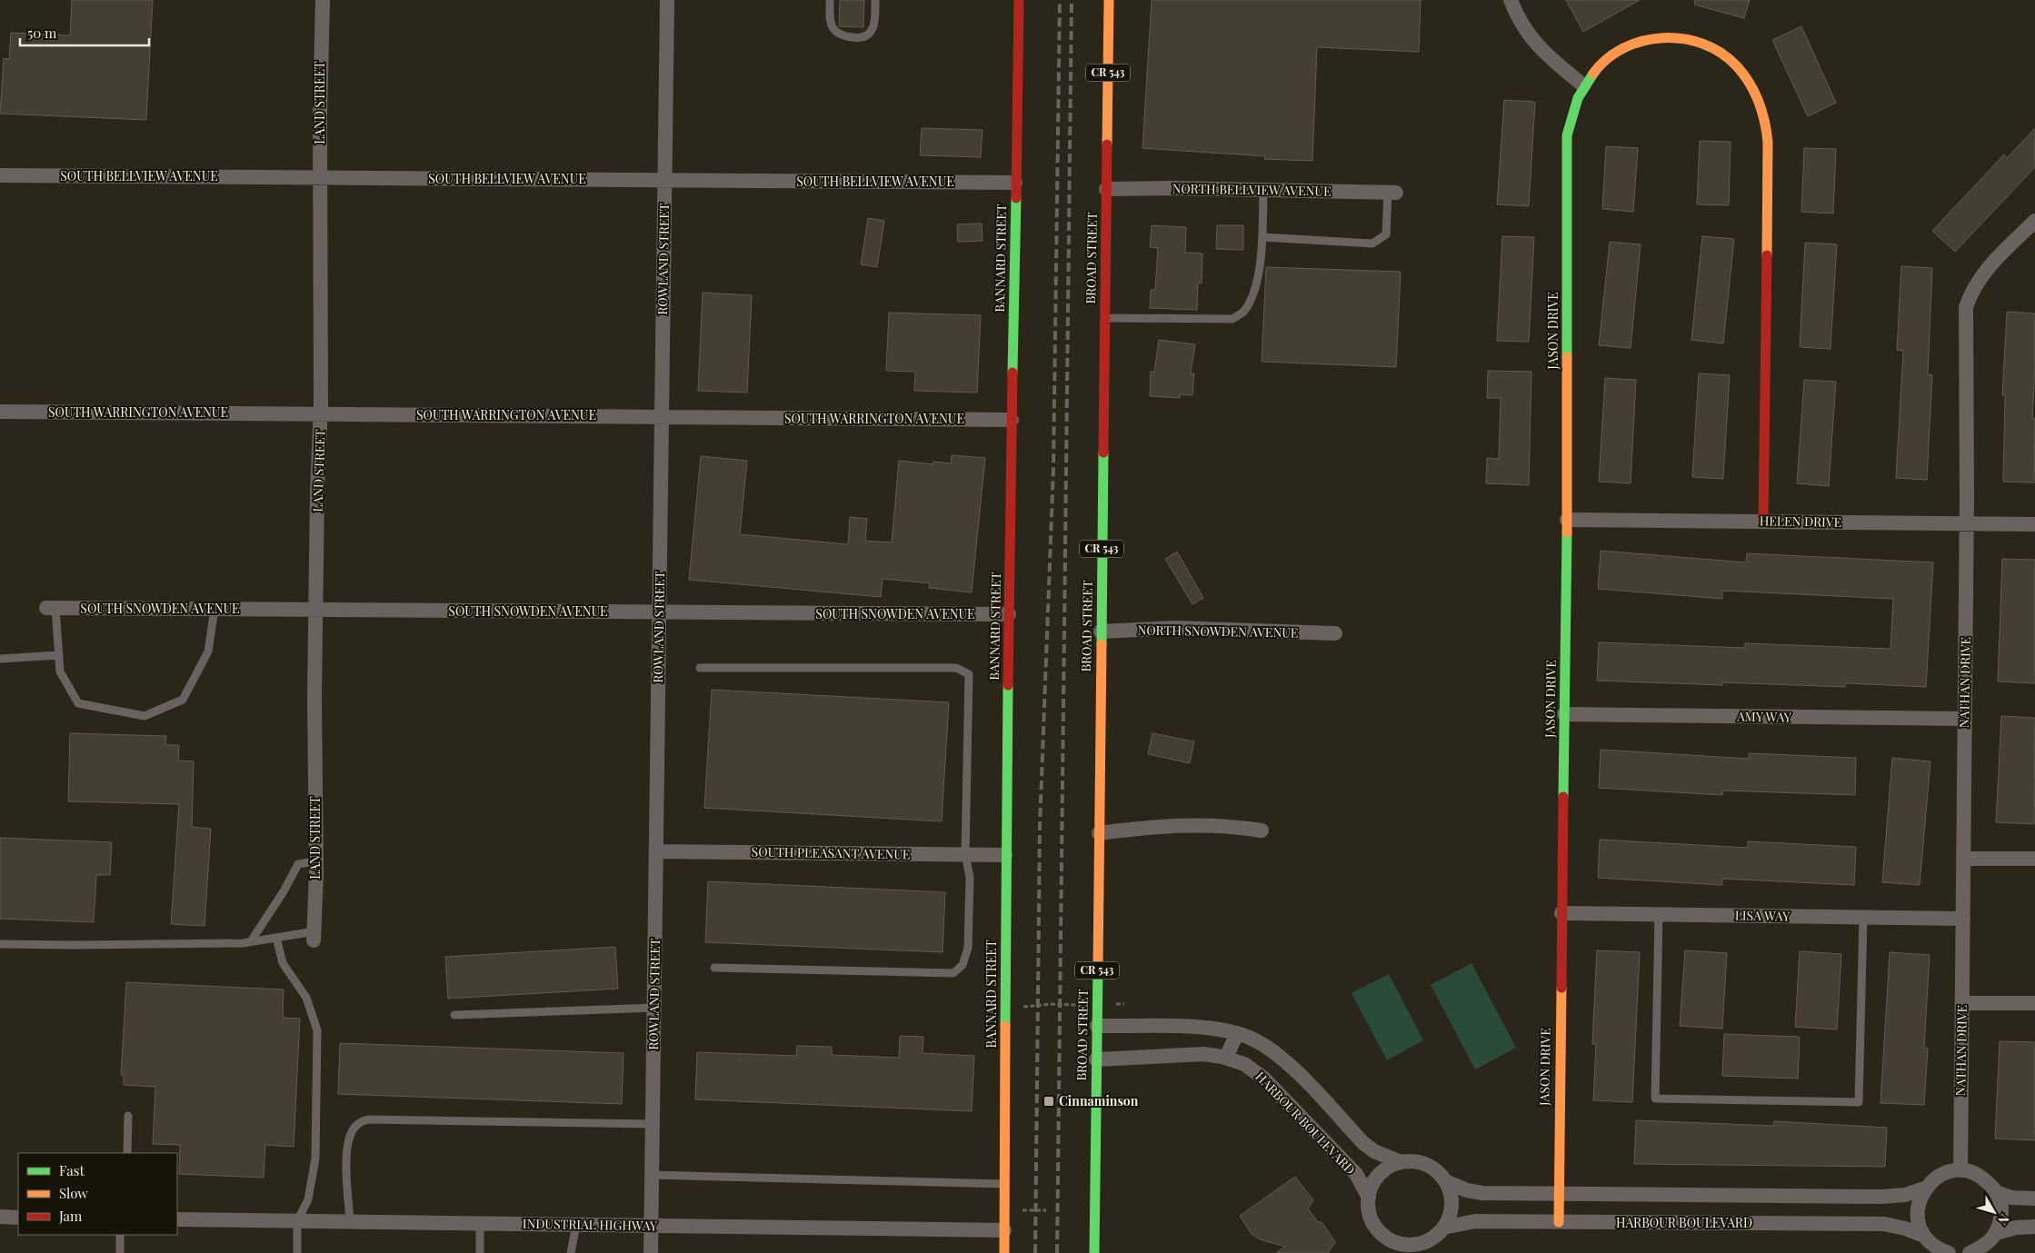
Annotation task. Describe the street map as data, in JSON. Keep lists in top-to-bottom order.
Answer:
{
  "streets": {
    "street": [
      "CR 543",
      "LAND STREET",
      "SOUTH BELLVIEW AVENUE",
      "NORTH BELLVIEW AVENUE",
      "BANNARD STREET",
      "BROAD STREET",
      "ROWLAND STREET",
      "JASON DRIVE",
      "SOUTH WARRINGTON AVENUE",
      "HELEN DRIVE",
      "SOUTH SNOWDEN AVENUE",
      "NORTH SNOWDEN AVENUE",
      "NATHAN DRIVE",
      "AMY WAY",
      "SOUTH PLEASANT AVENUE",
      "LISA WAY",
      "HARBOUR BOULEVARD",
      "INDUSTRIAL HIGHWAY"
    ]
  },
  "crossings": [
    ["LAND STREET", "SOUTH BELLVIEW AVENUE"],
    ["LAND STREET", "SOUTH WARRINGTON AVENUE"],
    ["LAND STREET", "SOUTH SNOWDEN AVENUE"],
    ["SOUTH BELLVIEW AVENUE", "BANNARD STREET"],
    ["SOUTH BELLVIEW AVENUE", "ROWLAND STREET"],
    ["NORTH BELLVIEW AVENUE", "BROAD STREET"],
    ["BANNARD STREET", "SOUTH WARRINGTON AVENUE"],
    ["BANNARD STREET", "SOUTH SNOWDEN AVENUE"],
    ["BANNARD STREET", "SOUTH PLEASANT AVENUE"],
    ["BANNARD STREET", "INDUSTRIAL HIGHWAY"],
    ["BROAD STREET", "NORTH SNOWDEN AVENUE"],
    ["BROAD STREET", "HARBOUR BOULEVARD"],
    ["ROWLAND STREET", "SOUTH WARRINGTON AVENUE"],
    ["ROWLAND STREET", "SOUTH SNOWDEN AVENUE"],
    ["ROWLAND STREET", "SOUTH PLEASANT AVENUE"],
    ["ROWLAND STREET", "INDUSTRIAL HIGHWAY"],
    ["JASON DRIVE", "HELEN DRIVE"],
    ["JASON DRIVE", "AMY WAY"],
    ["JASON DRIVE", "LISA WAY"],
    ["JASON DRIVE", "HARBOUR BOULEVARD"],
    ["HELEN DRIVE", "NATHAN DRIVE"],
    ["NATHAN DRIVE", "AMY WAY"],
    ["NATHAN DRIVE", "LISA WAY"]
  ],
  "places": {
    "transit": ["Cinnaminson"]
  },
  "legend": ["Fast", "Slow", "Jam"],
  "scale_bar": "50 m",
  "north": "bottom right"
}
